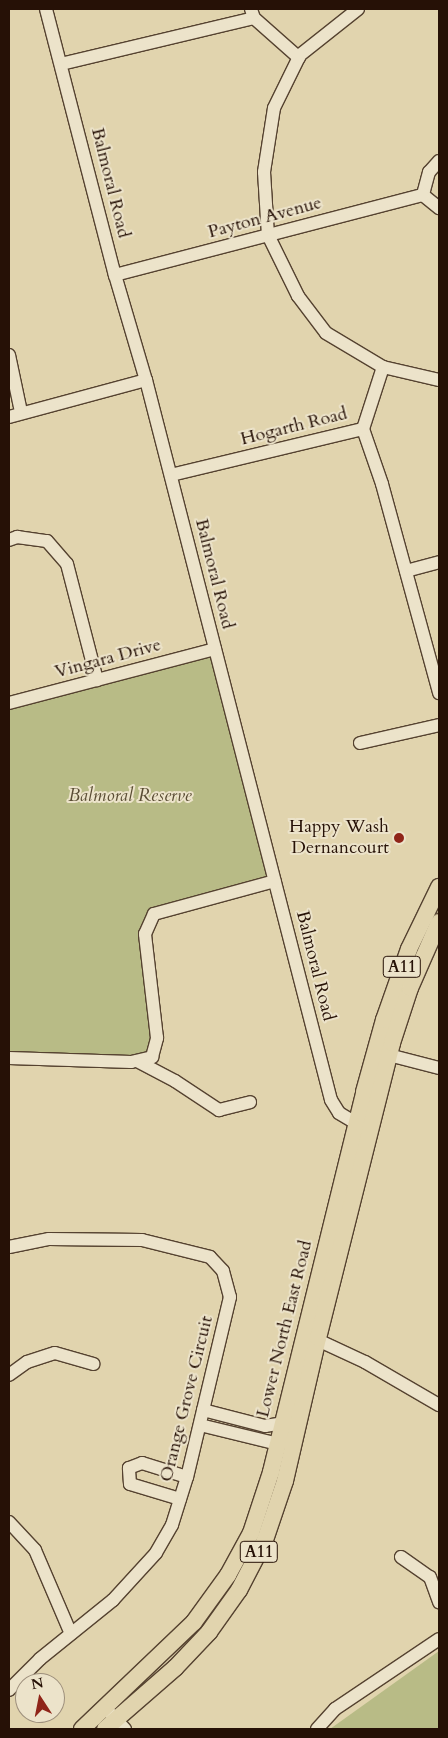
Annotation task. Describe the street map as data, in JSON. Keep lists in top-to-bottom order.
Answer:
{
  "streets": {
    "main road": ["A11", "Lower North East Road"],
    "street": [
      "Balmoral Road",
      "Payton Avenue",
      "Hogarth Road",
      "Vingara Drive",
      "Orange Grove Circuit"
    ]
  },
  "crossings": [
    ["Balmoral Road", "Payton Avenue"],
    ["Balmoral Road", "Hogarth Road"],
    ["Balmoral Road", "Vingara Drive"],
    ["Balmoral Road", "Lower North East Road"]
  ],
  "parks": ["Balmoral Reserve"],
  "places": ["Happy Wash Dernancourt"],
  "north": "top"
}
